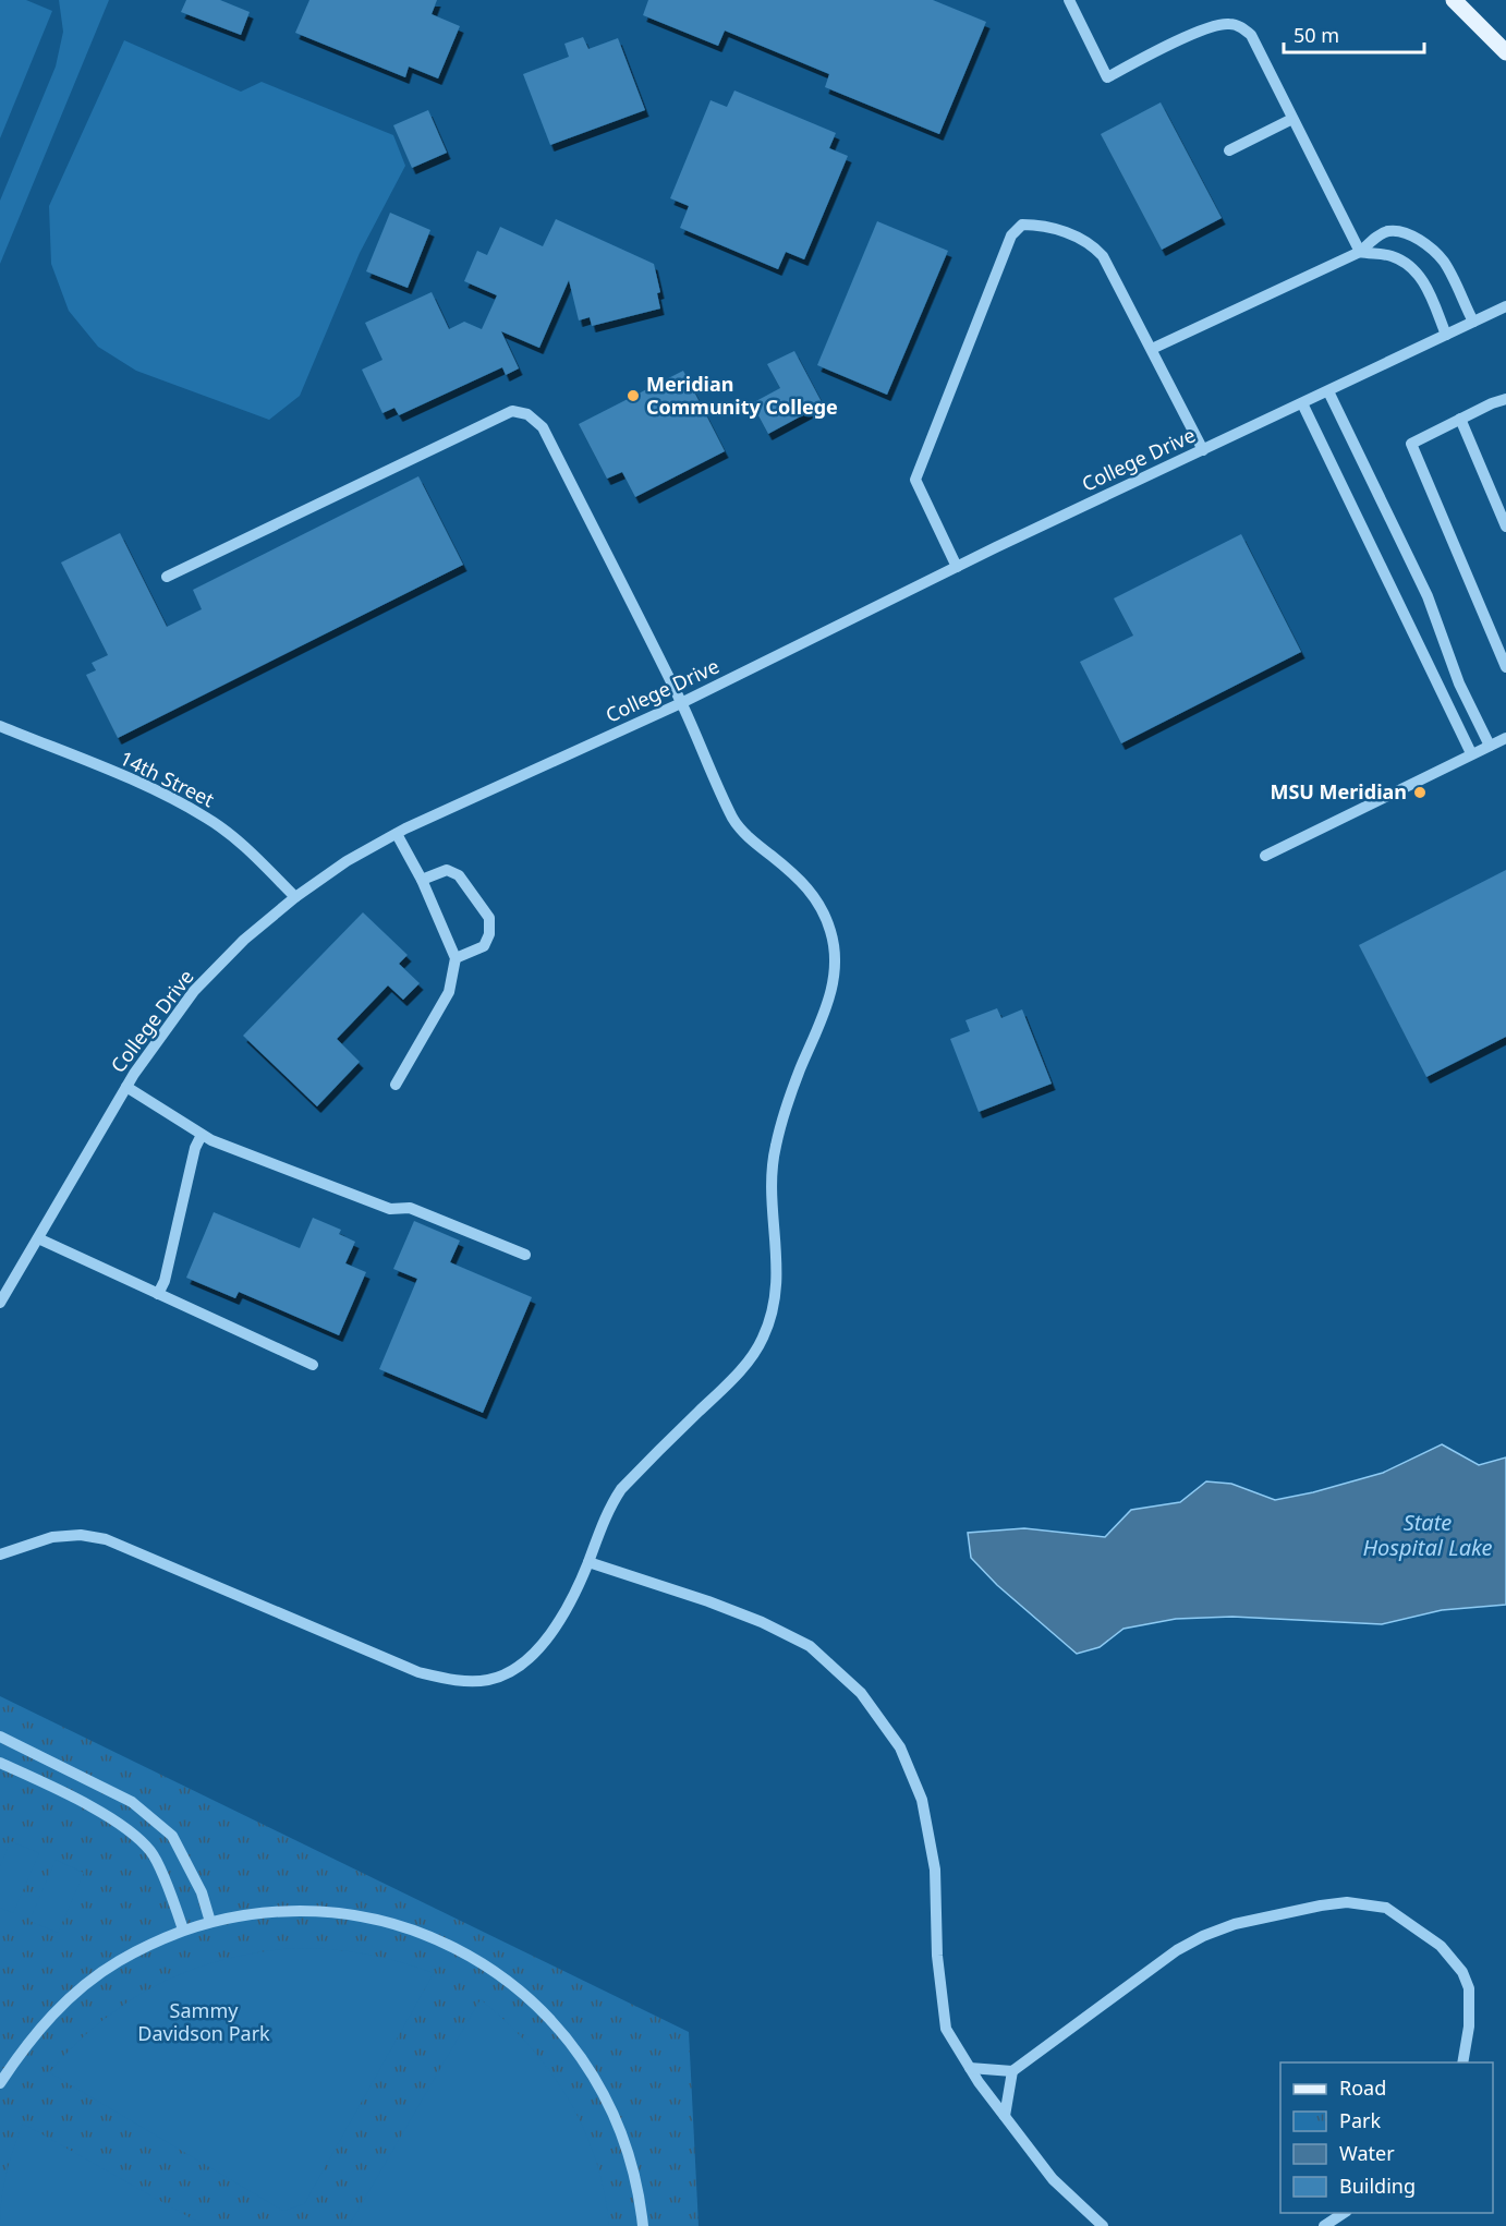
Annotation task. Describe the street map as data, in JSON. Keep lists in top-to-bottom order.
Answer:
{
  "streets": {
    "street": ["College Drive", "14th Street"]
  },
  "crossings": [
    ["College Drive", "14th Street"]
  ],
  "water": ["State Hospital Lake"],
  "parks": ["Sammy Davidson Park"],
  "places": ["Meridian Community College", "MSU Meridian"],
  "legend": [
    "Road",
    "Park",
    "Water",
    "Building"
  ],
  "scale_bar": "50 m"
}
